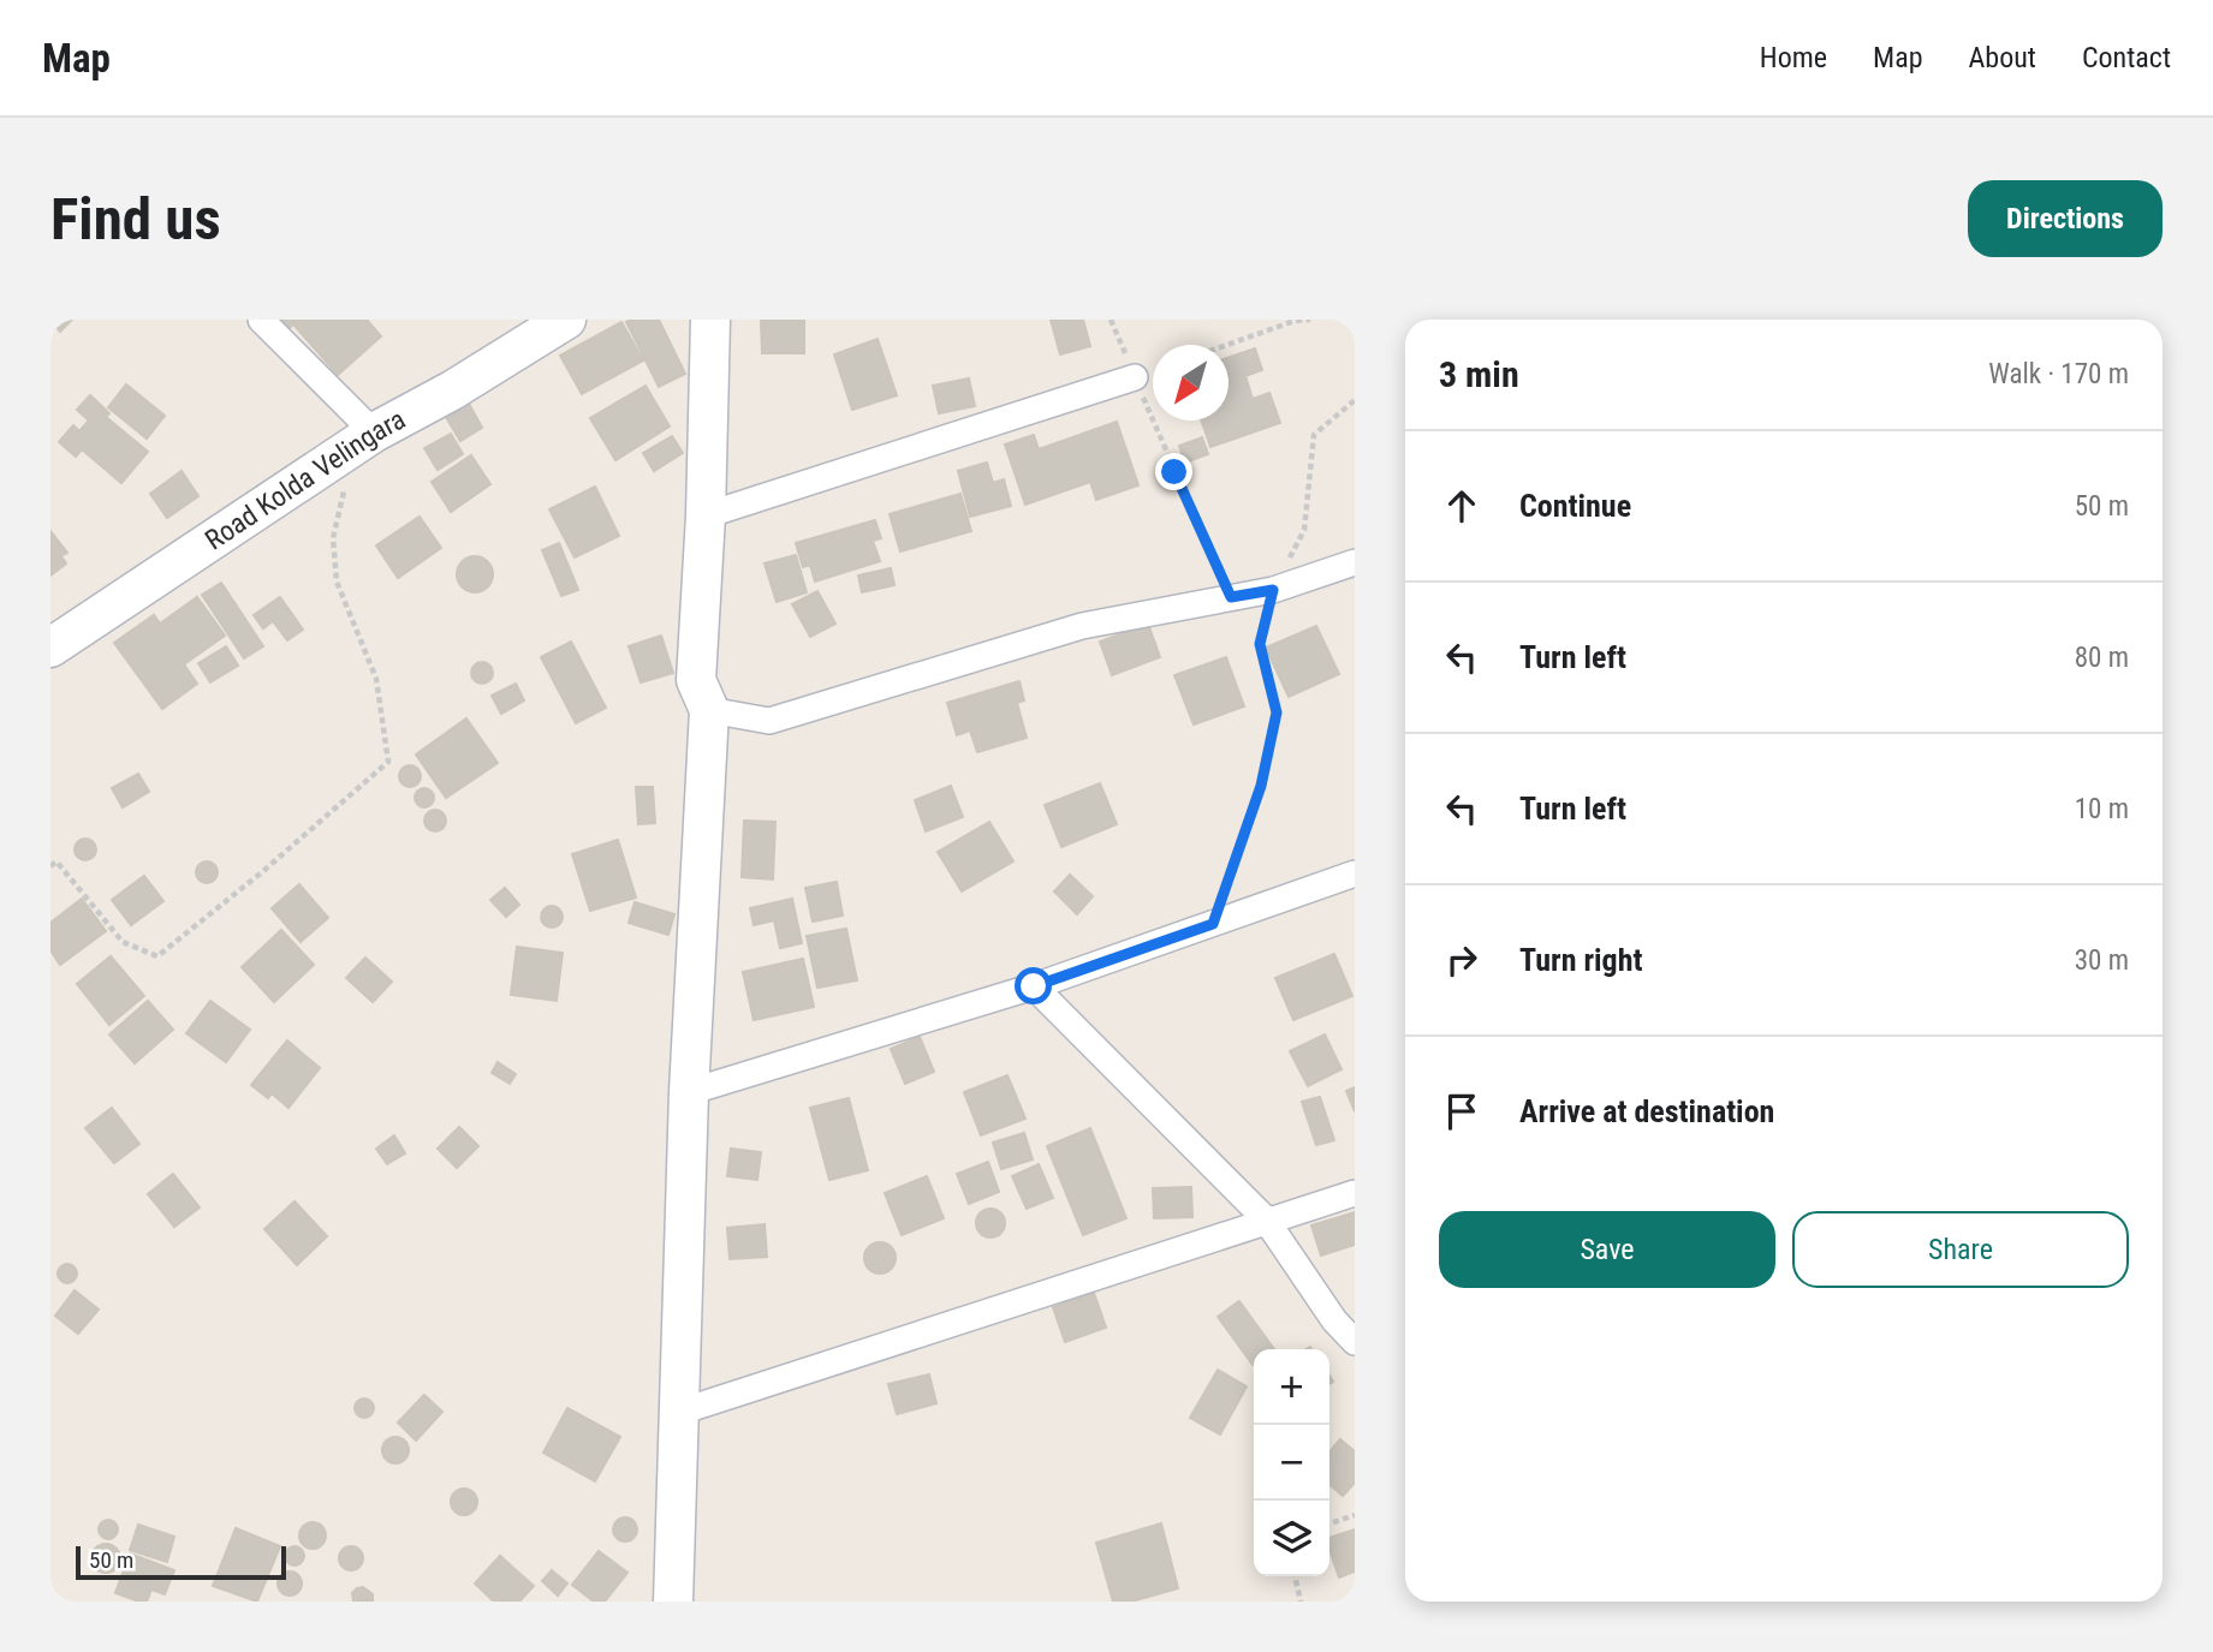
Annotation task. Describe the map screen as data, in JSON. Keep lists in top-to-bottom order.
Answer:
{
  "streets": {
    "main road": ["Road Kolda Velingara"]
  },
  "scale_bar": "50 m",
  "north": "bottom left",
  "page": {
    "header": "Map",
    "nav": [
      "Home",
      "Map",
      "About",
      "Contact"
    ],
    "buttons": [
      "Directions",
      ["Save", "Share"]
    ],
    "title": "Find us",
    "heading": ["3 min", "Walk · 170 m"],
    "list": [
      ["Continue", "50 m"],
      ["Turn left", "80 m"],
      ["Turn left", "10 m"],
      ["Turn right", "30 m"],
      "Arrive at destination"
    ],
    "map_buttons": ["+", "−"],
    "scale": "50 m"
  }
}
